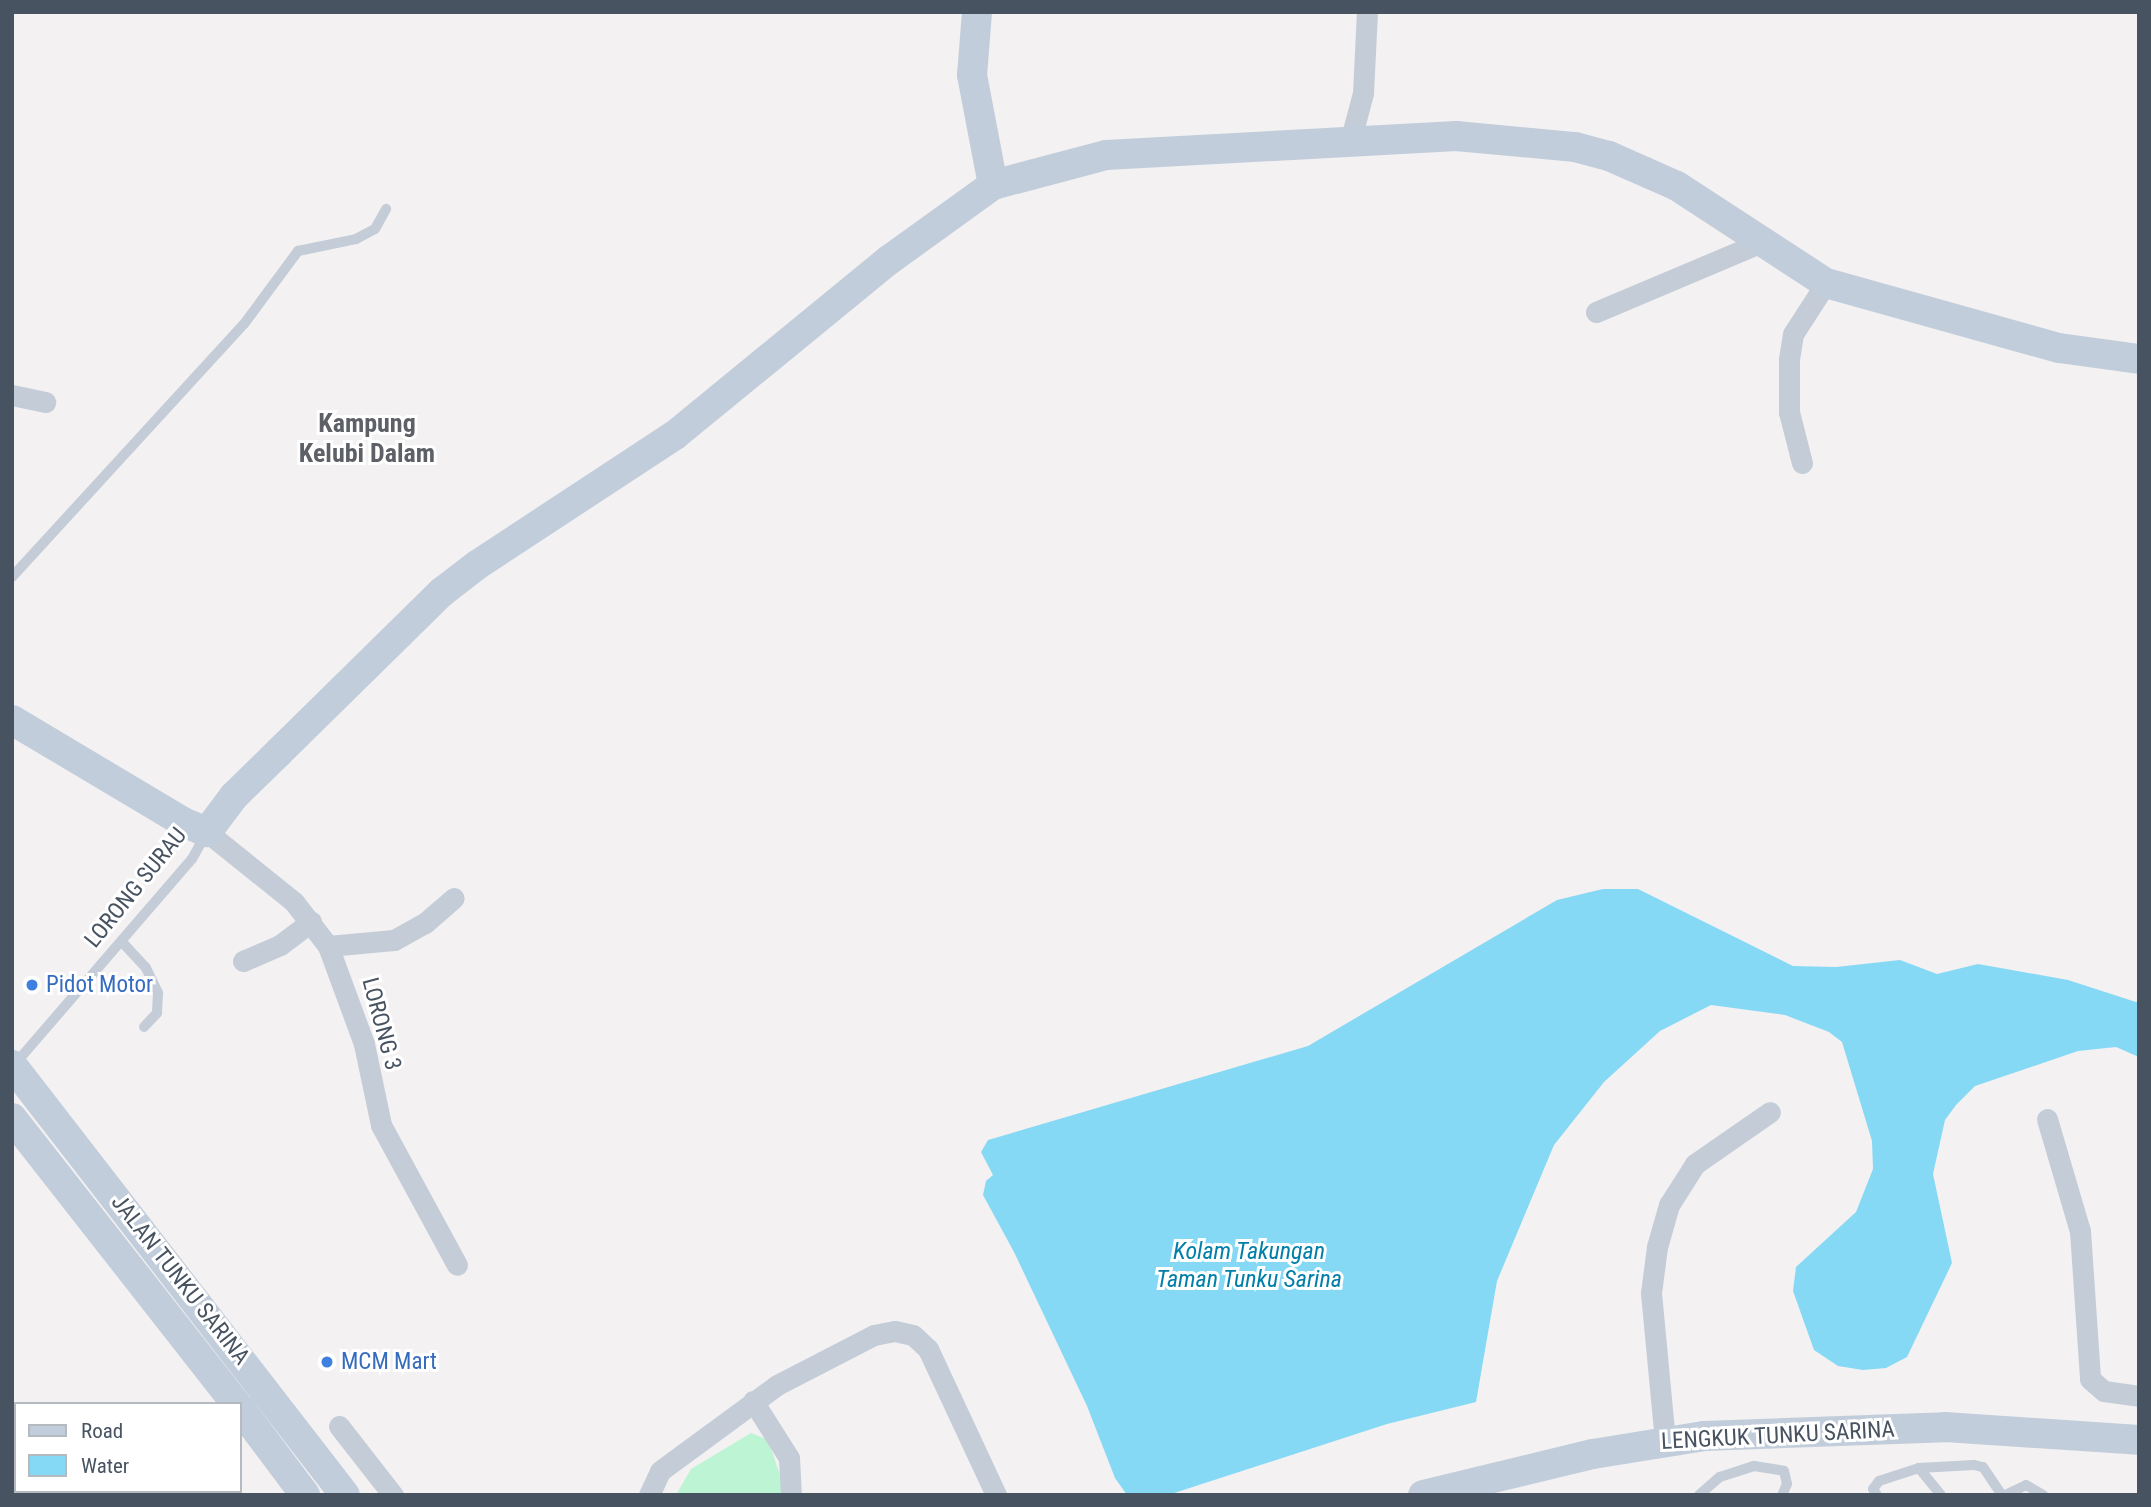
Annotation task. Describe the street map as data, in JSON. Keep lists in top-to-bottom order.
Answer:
{
  "streets": {
    "street": ["LORONG 3", "JALAN TUNKU SARINA", "LENGKUK TUNKU SARINA"],
    "lane": ["LORONG SURAU"]
  },
  "crossings": [
    ["LORONG SURAU", "LORONG 3"],
    ["LORONG SURAU", "JALAN TUNKU SARINA"]
  ],
  "districts": ["Kampung Kelubi Dalam"],
  "water": ["Kolam Takungan Taman Tunku Sarina"],
  "places": ["Pidot Motor", "MCM Mart"],
  "legend": ["Road", "Water"]
}
